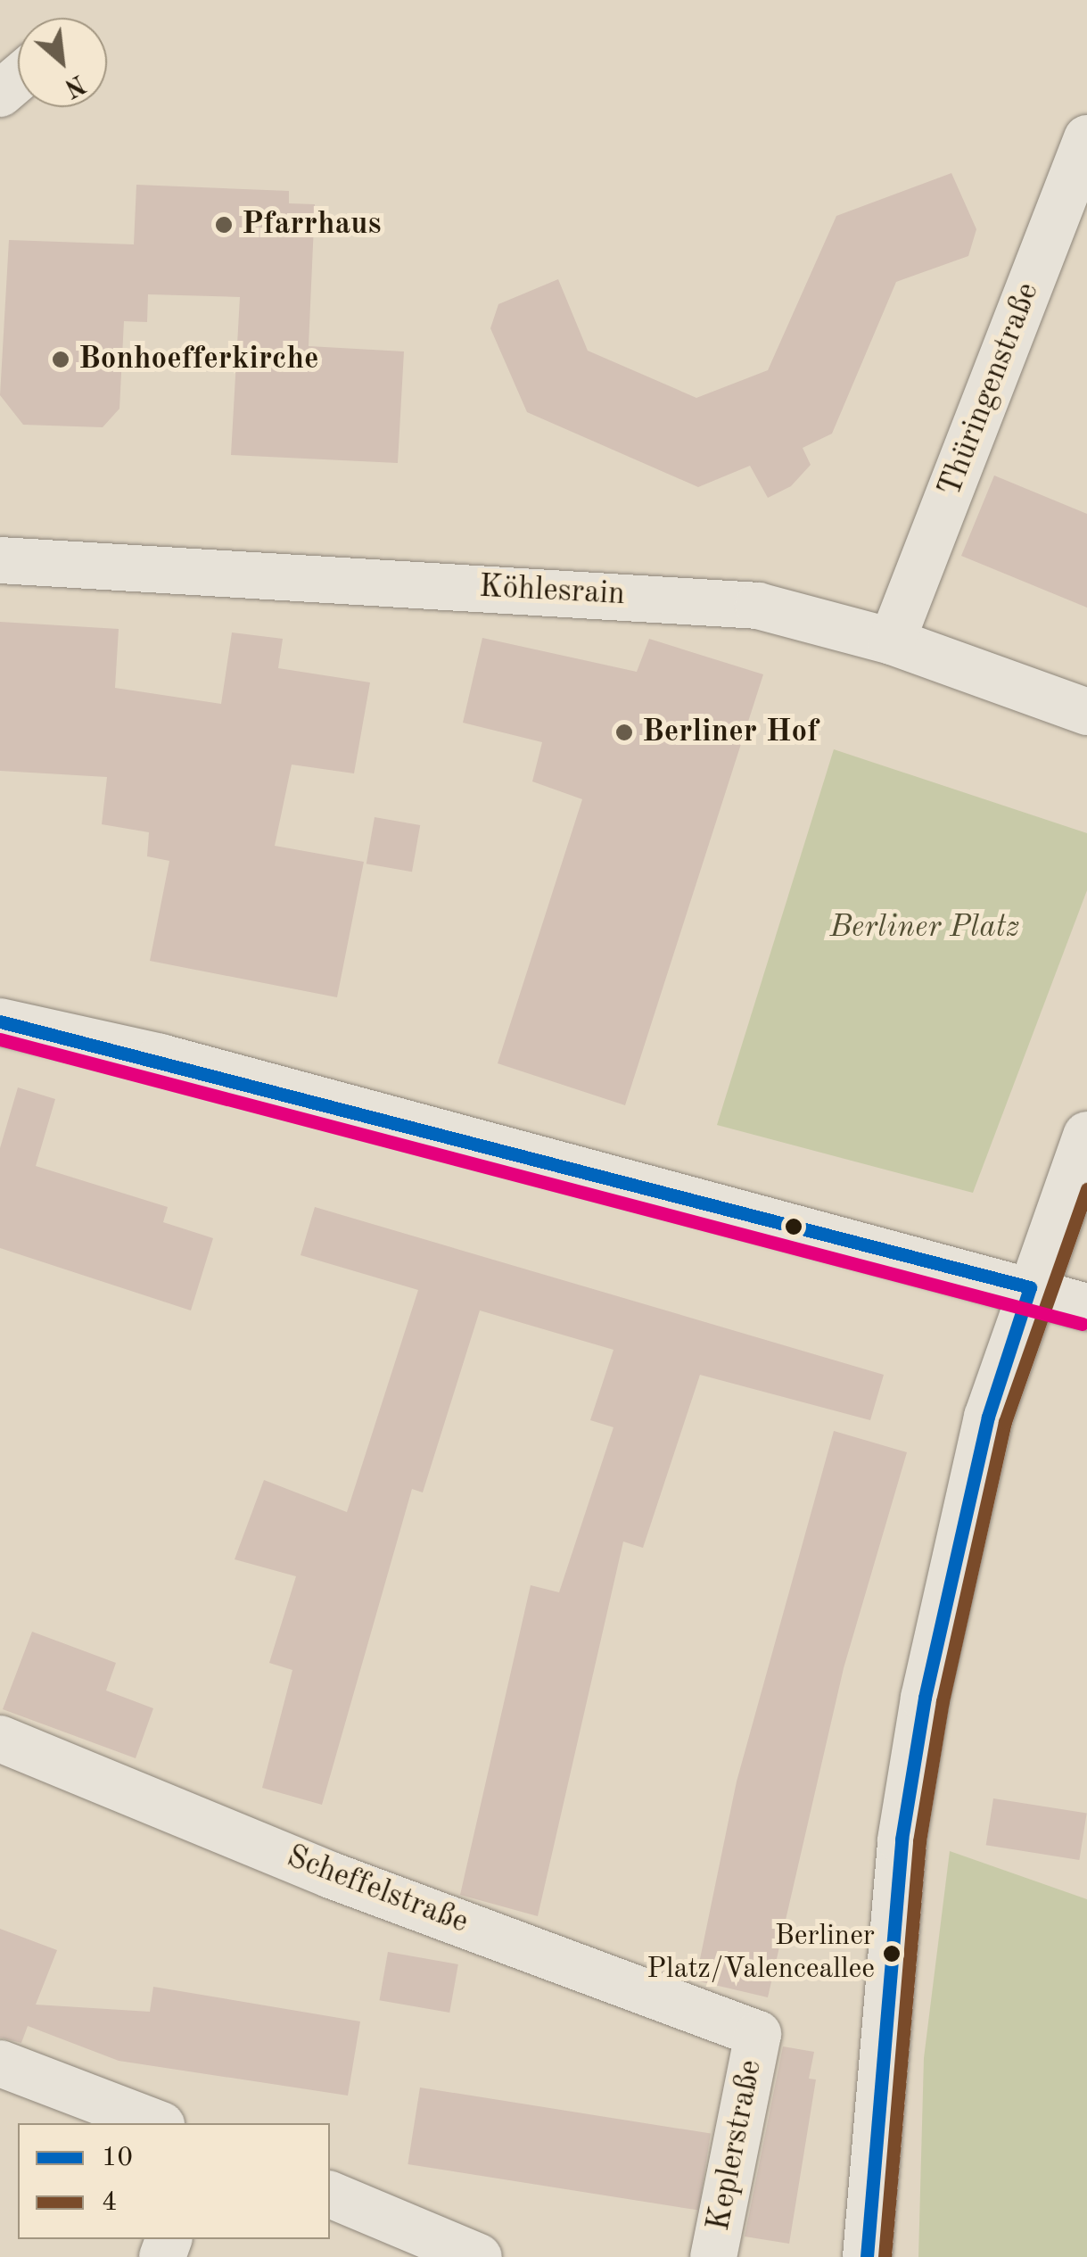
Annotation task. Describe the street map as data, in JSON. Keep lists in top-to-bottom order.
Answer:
{
  "streets": {
    "street": [
      "Thüringenstraße",
      "Köhlesrain",
      "Scheffelstraße",
      "Keplerstraße"
    ]
  },
  "crossings": [
    ["Thüringenstraße", "Köhlesrain"],
    ["Scheffelstraße", "Keplerstraße"]
  ],
  "parks": ["Berliner Platz"],
  "places": [
    "Pfarrhaus",
    "Bonhoefferkirche",
    "Berliner Hof",
    "Berliner Platz/Valenceallee"
  ],
  "lines": ["transit line 10", "transit line 4"],
  "legend": ["10", "4"],
  "north": "bottom right"
}
